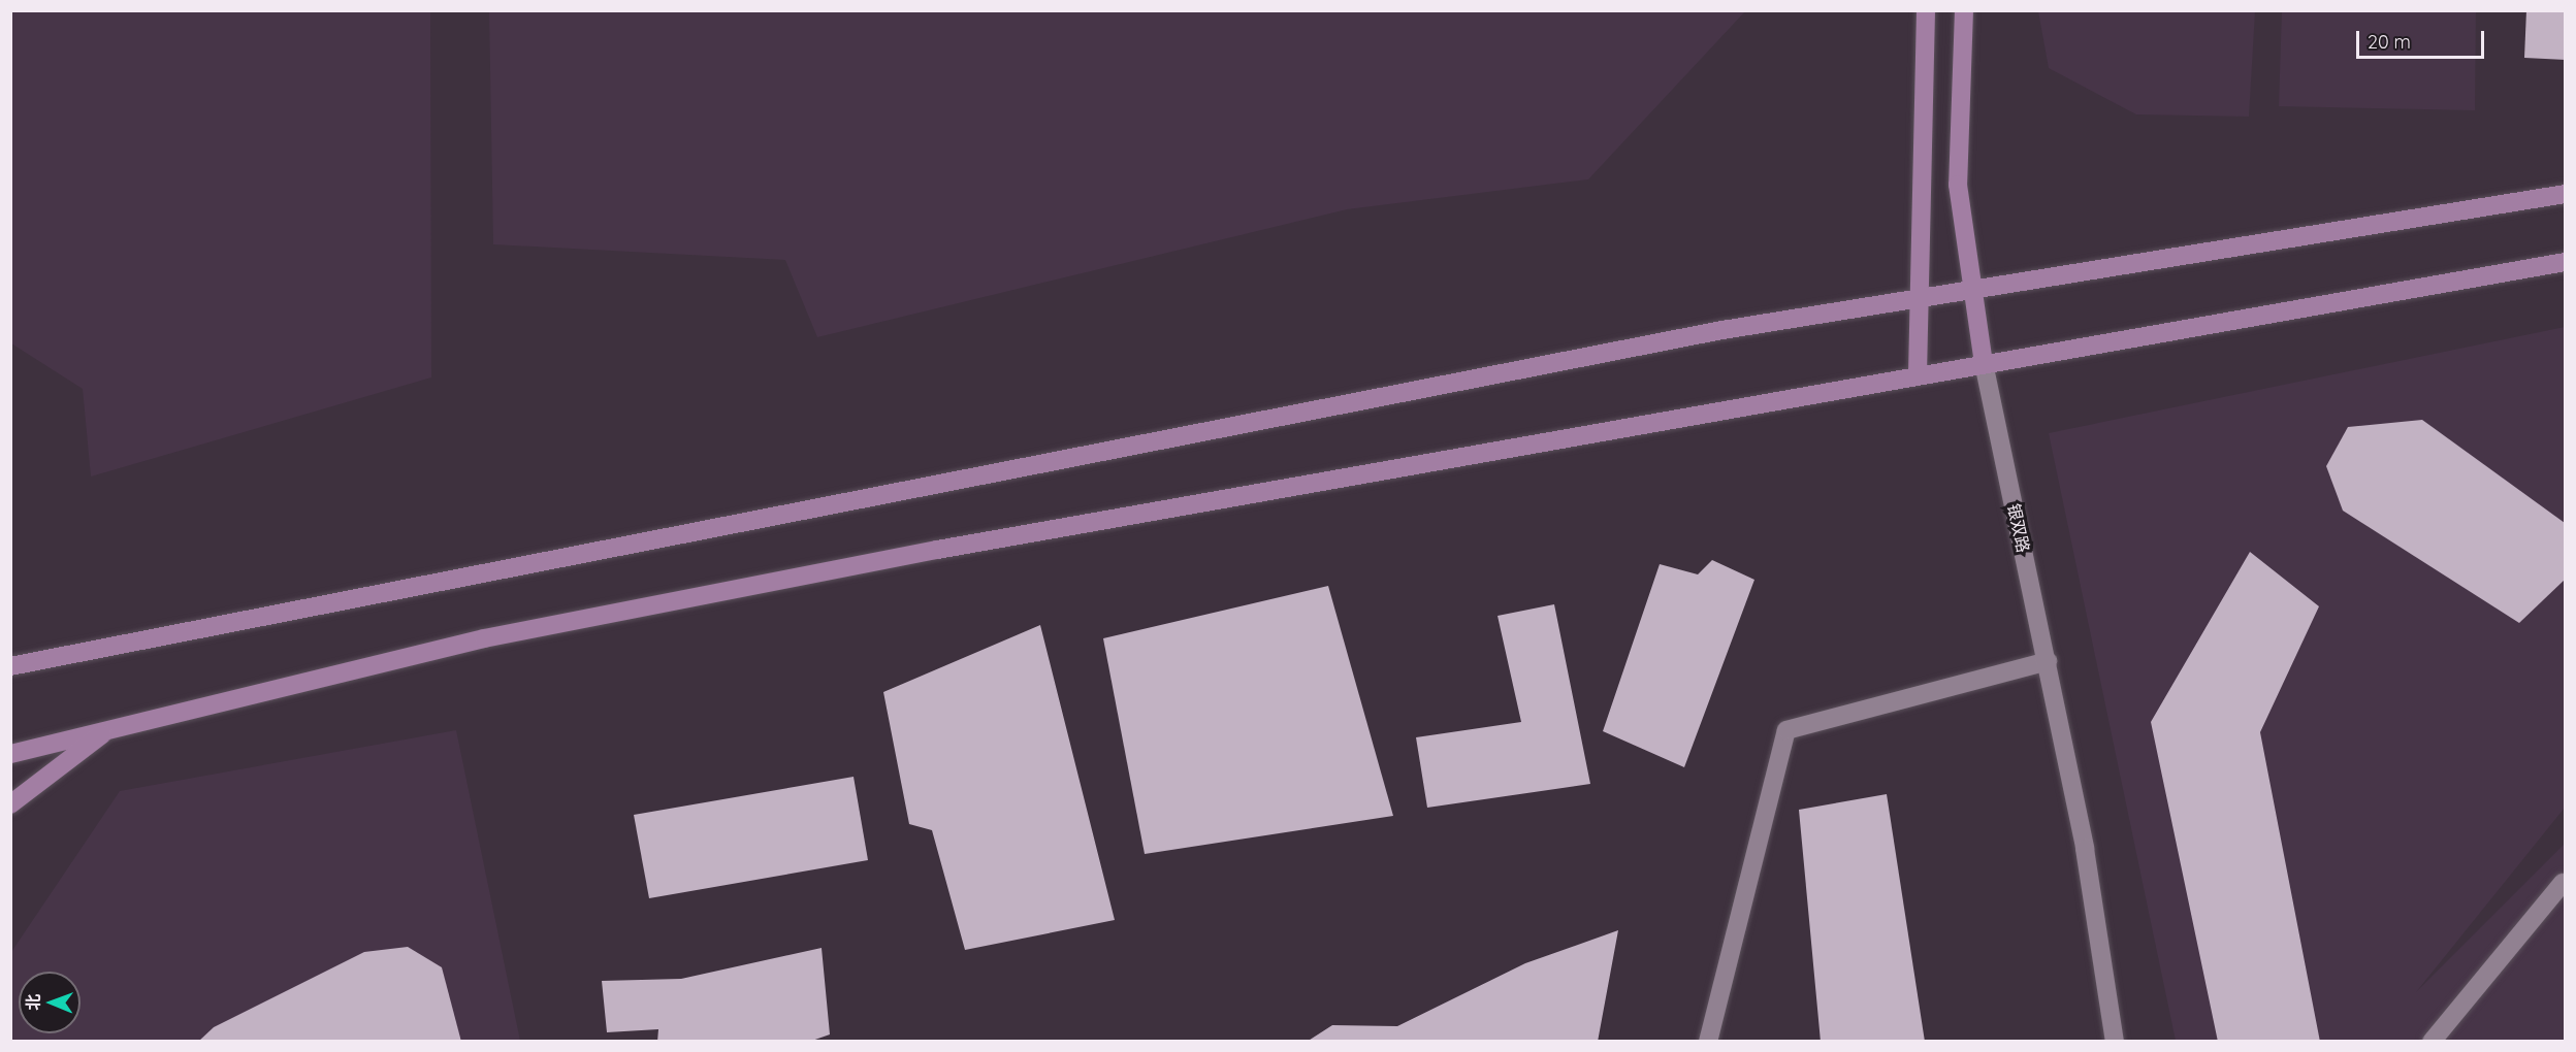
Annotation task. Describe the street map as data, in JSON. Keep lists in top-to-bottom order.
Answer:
{
  "streets": {
    "main road": ["银双路"]
  },
  "scale_bar": "20 m",
  "north": "left"
}
